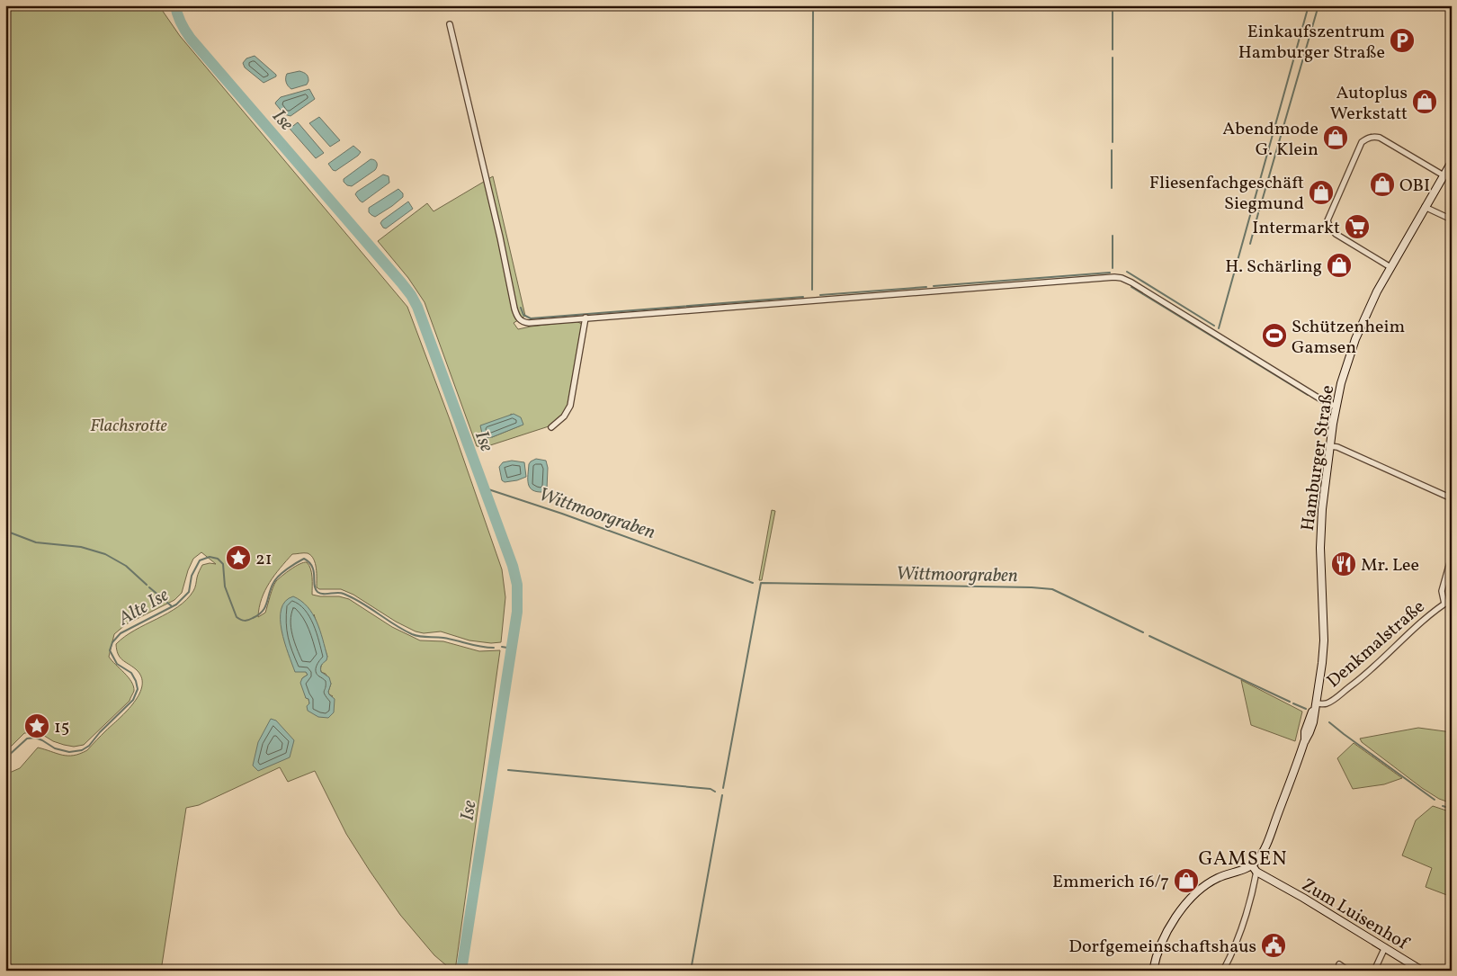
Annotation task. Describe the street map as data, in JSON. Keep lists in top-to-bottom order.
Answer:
{
  "streets": {
    "street": ["Hamburger Straße", "Denkmalstraße", "Zum Luisenhof"]
  },
  "crossings": [
    ["Hamburger Straße", "Denkmalstraße"],
    ["Hamburger Straße", "Zum Luisenhof"]
  ],
  "districts": ["GAMSEN"],
  "water": ["Ise", "Wittmoorgraben", "Alte Ise"],
  "parks": ["Flachsrotte"],
  "places": {
    "parking": ["Einkaufszentrum Hamburger Straße"],
    "shop": [
      "Autoplus Werkstatt",
      "Abendmode G. Klein",
      "OBI",
      "Fliesenfachgeschäft Siegmund",
      "H. Schärling",
      "Emmerich 16/7"
    ],
    "supermarket": ["Intermarkt"],
    "sports": ["Schützenheim Gamsen"],
    "place": ["21", "15"],
    "restaurant": ["Mr. Lee"],
    "public building": ["Dorfgemeinschaftshaus"]
  }
}
